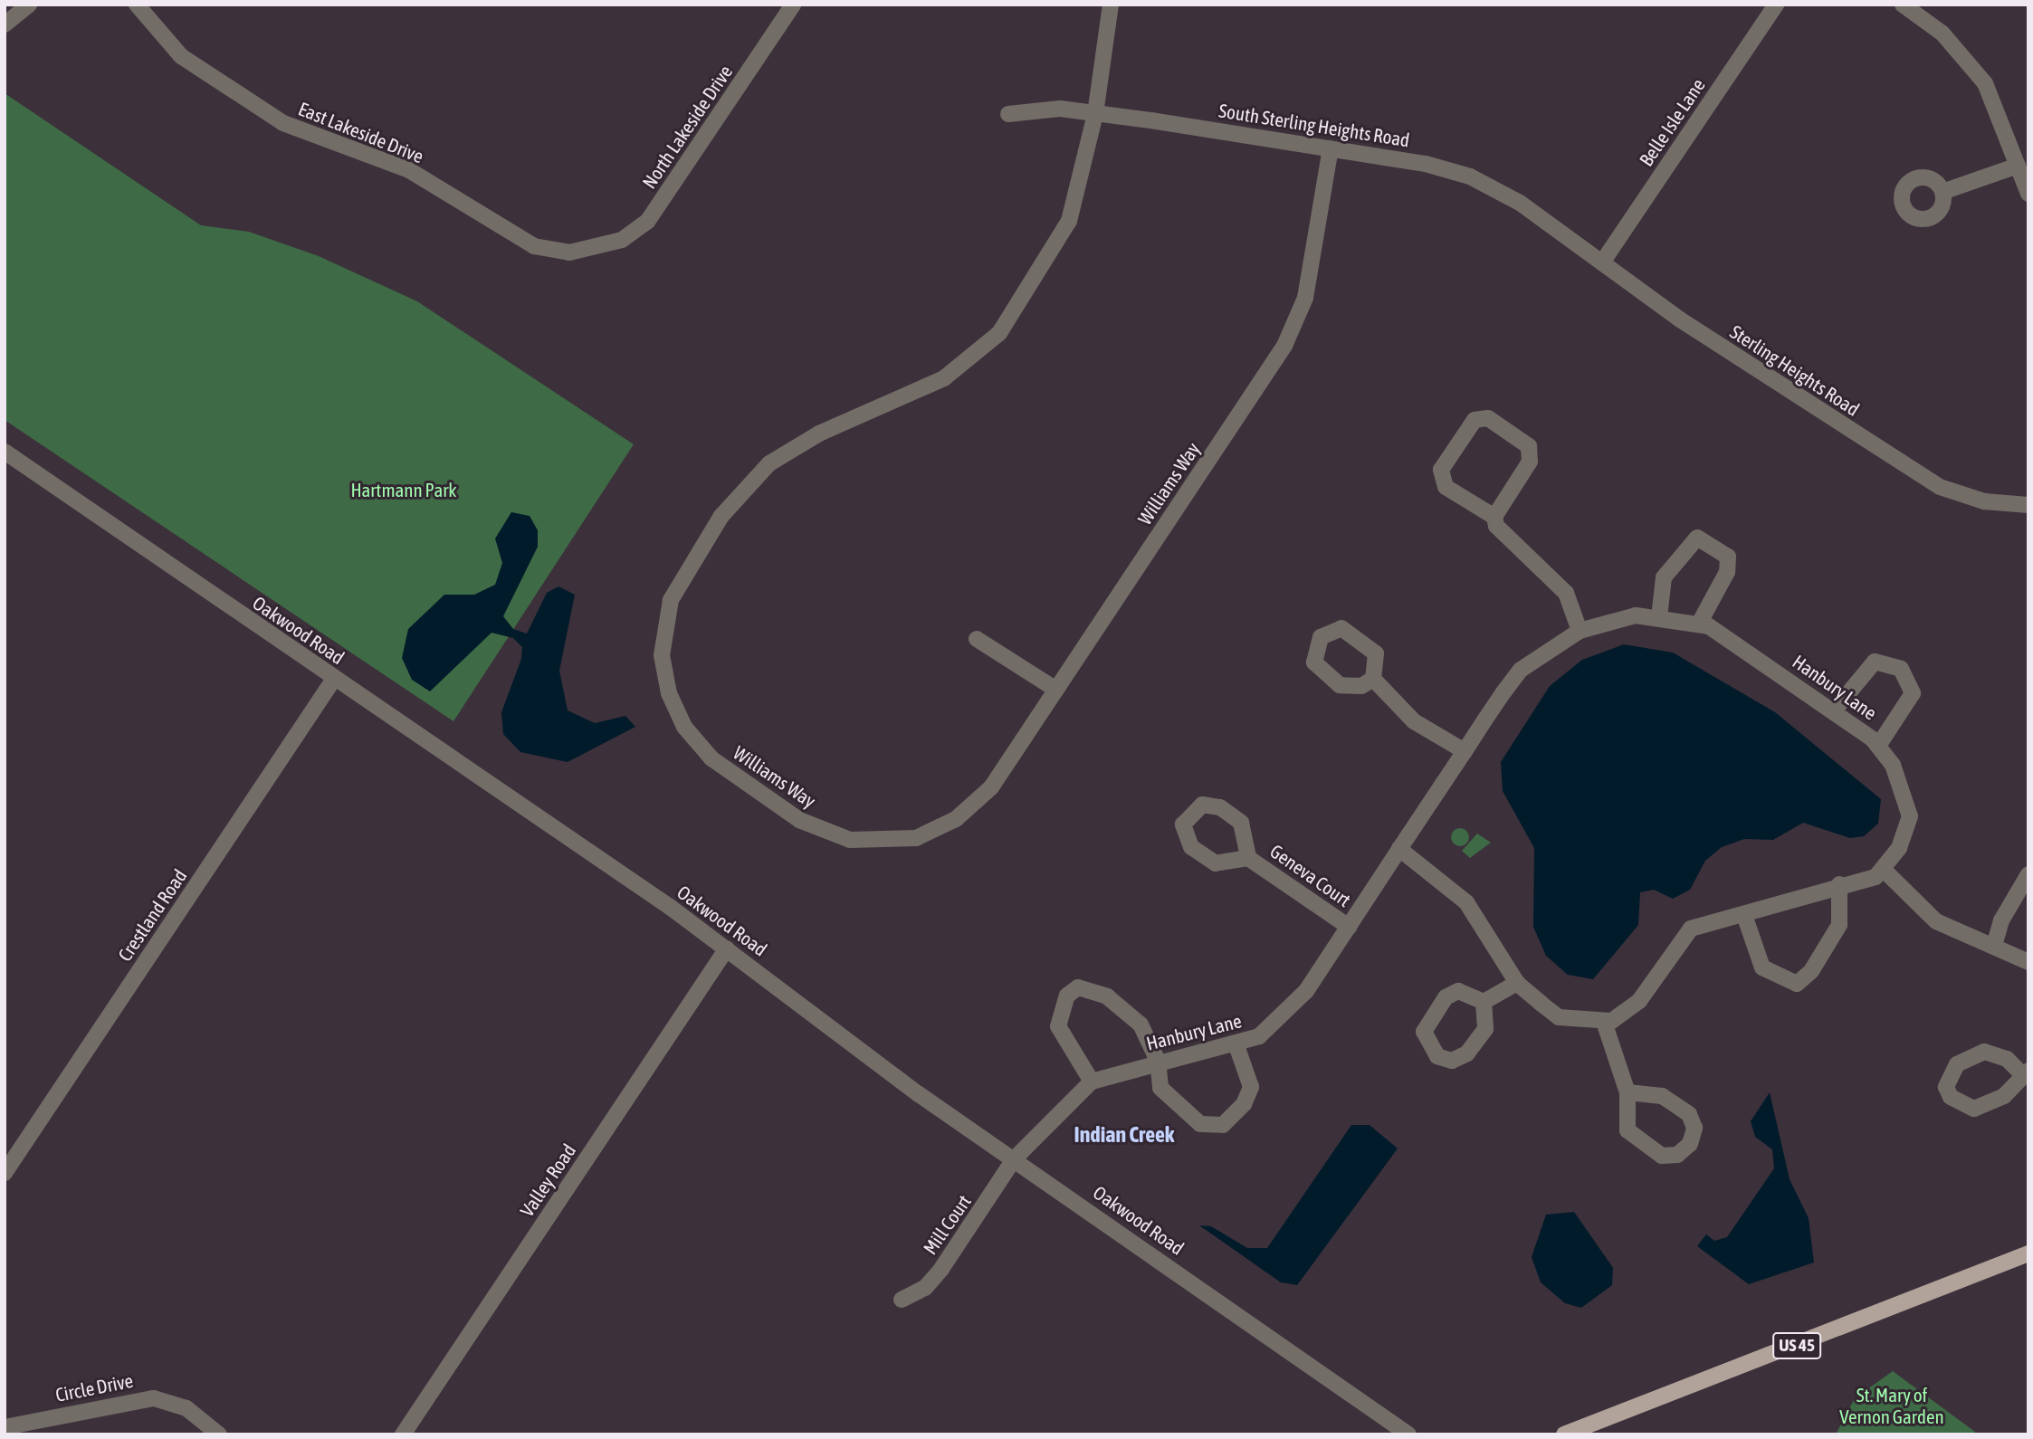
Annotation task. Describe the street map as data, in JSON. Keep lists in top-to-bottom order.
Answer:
{
  "streets": {
    "main road": ["US 45"],
    "street": [
      "Belle Isle Lane",
      "South Sterling Heights Road",
      "North Lakeside Drive",
      "East Lakeside Drive",
      "Sterling Heights Road",
      "Williams Way",
      "Oakwood Road",
      "Hanbury Lane",
      "Geneva Court",
      "Crestland Road",
      "Valley Road",
      "Mill Court",
      "Circle Drive"
    ]
  },
  "crossings": [
    ["Belle Isle Lane", "Sterling Heights Road"],
    ["South Sterling Heights Road", "Sterling Heights Road"],
    ["South Sterling Heights Road", "Williams Way"],
    ["North Lakeside Drive", "East Lakeside Drive"],
    ["Oakwood Road", "Hanbury Lane"],
    ["Oakwood Road", "Crestland Road"],
    ["Oakwood Road", "Valley Road"],
    ["Oakwood Road", "Mill Court"],
    ["Hanbury Lane", "Geneva Court"],
    ["Hanbury Lane", "Mill Court"]
  ],
  "districts": ["Indian Creek"],
  "parks": ["Hartmann Park", "St. Mary of Vernon Garden"]
}
